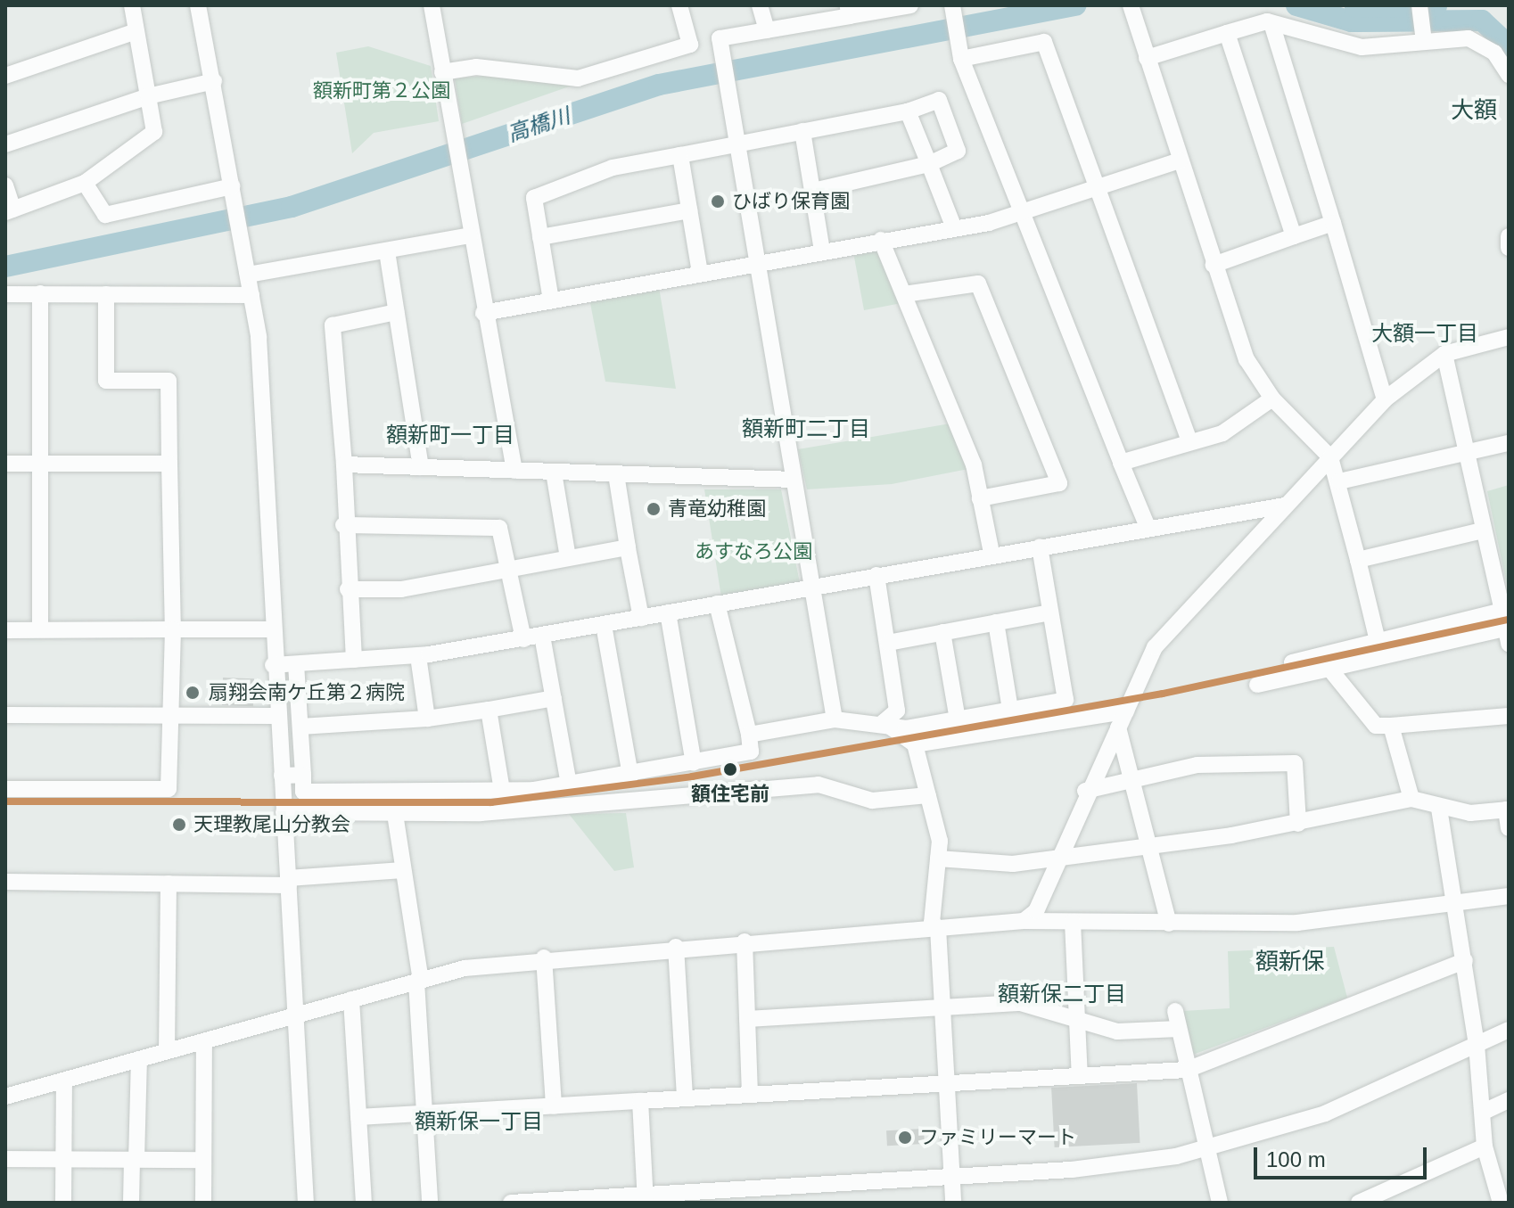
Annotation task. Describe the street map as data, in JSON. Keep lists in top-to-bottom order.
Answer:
{
  "districts": [
    "大額",
    "大額一丁目",
    "額新町二丁目",
    "額新町一丁目",
    "額新保",
    "額新保二丁目",
    "額新保一丁目"
  ],
  "water": ["高橋川"],
  "parks": ["額新町第２公園", "あすなろ公園"],
  "places": [
    "ひばり保育園",
    "青竜幼稚園",
    "扇翔会南ケ丘第２病院",
    "額住宅前",
    "天理教尾山分教会",
    "ファミリーマート"
  ],
  "scale_bar": "100 m"
}
